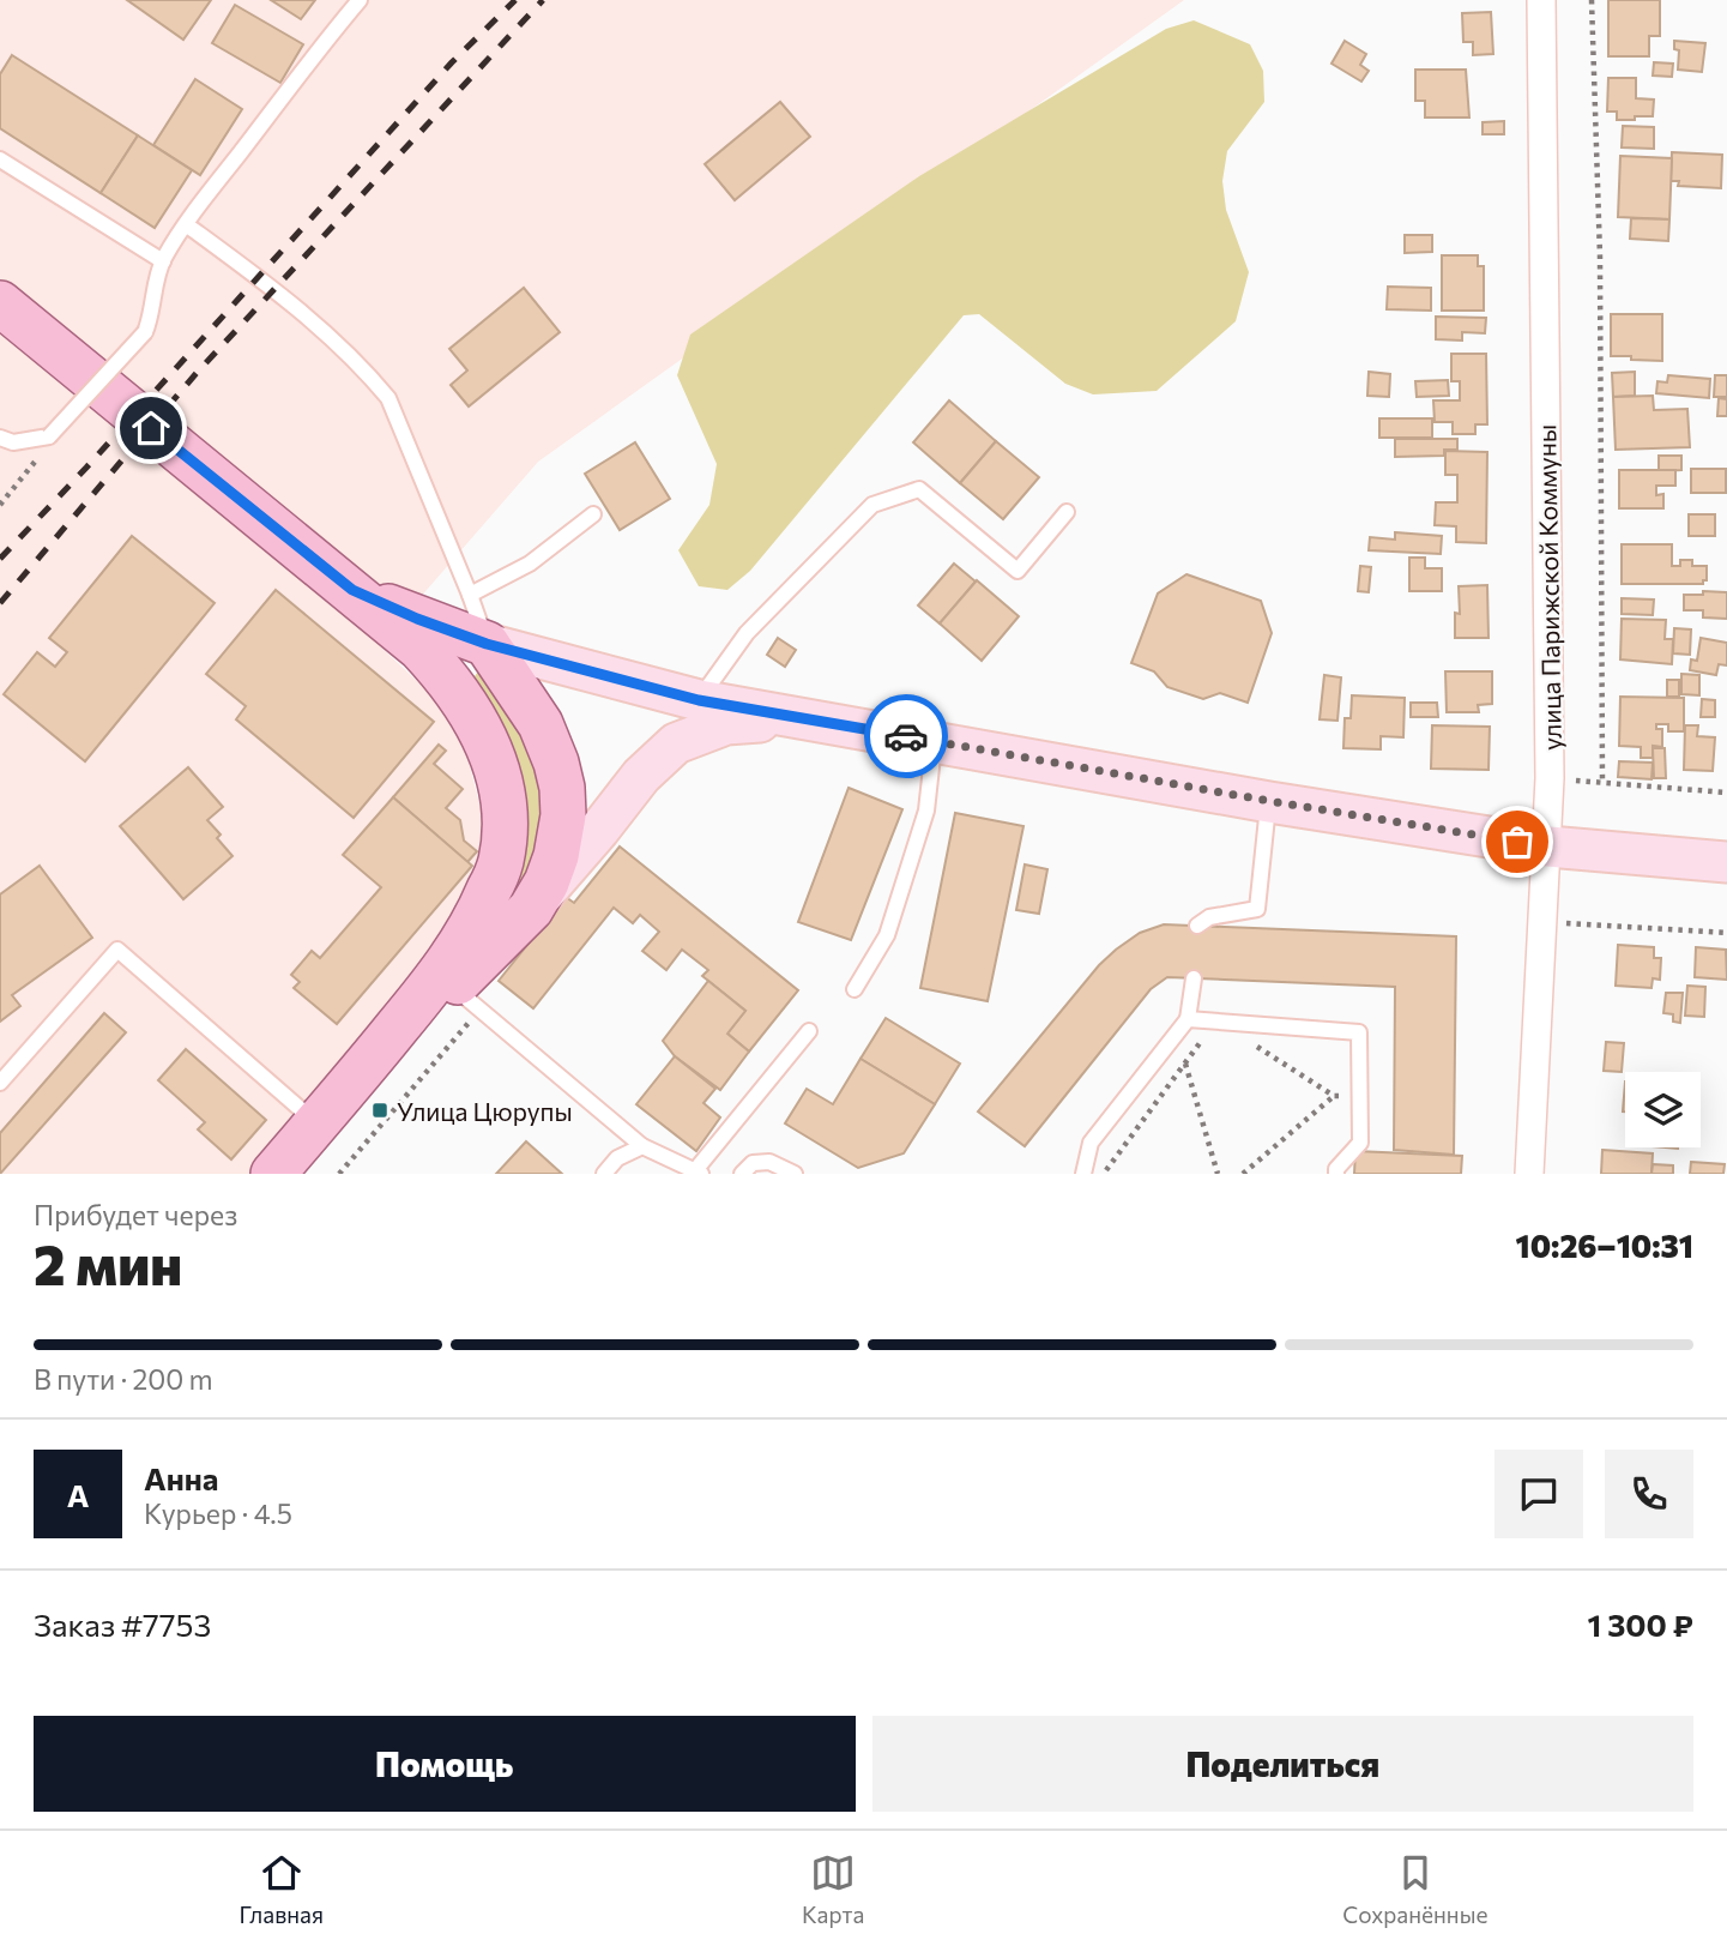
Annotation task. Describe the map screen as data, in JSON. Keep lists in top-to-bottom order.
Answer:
{
  "streets": {
    "street": ["улица Парижской Коммуны"]
  },
  "places": {
    "transit": ["Улица Цюрупы"]
  },
  "page": {
    "heading": ["2 мин", "Прибудет через", "10:26–10:31"],
    "panel": [
      "Анна",
      "Курьер · 4.5",
      "Заказ #7753",
      "1 300 ₽"
    ],
    "bar": "В пути · 200 m",
    "round": "А",
    "buttons": ["Помощь", "Поделиться"],
    "tabs": ["Главная", "Карта", "Сохранённые"]
  }
}
